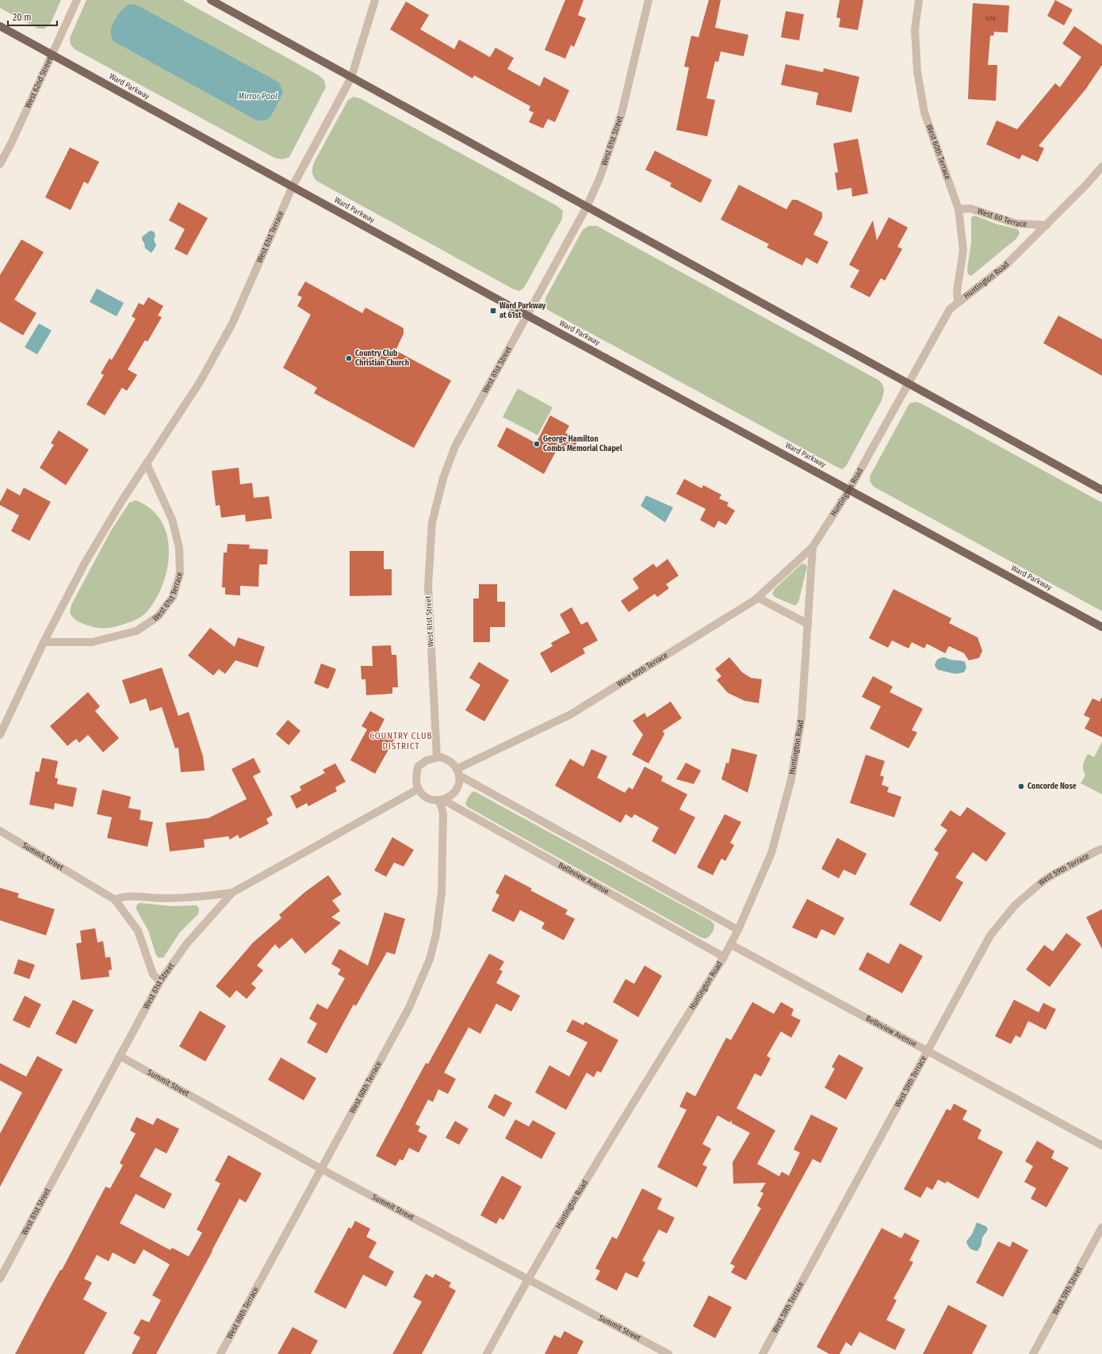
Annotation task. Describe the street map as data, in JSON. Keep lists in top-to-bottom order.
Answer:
{
  "streets": {
    "main road": ["Ward Parkway"],
    "street": [
      "West 62nd Street",
      "West 61st Street",
      "West 60th Terrace",
      "West 60 Terrace",
      "West 61st Terrace",
      "Huntington Road",
      "Summit Street",
      "West 59th Terrace",
      "Belleview Avenue",
      "West 59th Street"
    ]
  },
  "crossings": [
    ["West 62nd Street", "Ward Parkway"],
    ["Ward Parkway", "West 61st Street"],
    ["Ward Parkway", "West 61st Terrace"],
    ["Ward Parkway", "Huntington Road"],
    ["West 61st Street", "West 60th Terrace"],
    ["West 61st Street", "Summit Street"],
    ["West 61st Street", "Belleview Avenue"],
    ["West 60th Terrace", "West 60 Terrace"],
    ["West 60th Terrace", "Huntington Road"],
    ["West 60th Terrace", "Summit Street"],
    ["West 60th Terrace", "Belleview Avenue"],
    ["West 60 Terrace", "Huntington Road"],
    ["Huntington Road", "Summit Street"],
    ["Huntington Road", "Belleview Avenue"],
    ["West 59th Terrace", "Belleview Avenue"]
  ],
  "districts": ["COUNTRY CLUB DISTRICT"],
  "water": ["Mirror Pool"],
  "places": {
    "transit": ["Ward Parkway at 61st"],
    "other": ["Country Club Christian Church", "George Hamilton Combs Memorial Chapel", "Concorde Nose"]
  },
  "house_numbers": ["1216"],
  "scale_bar": "20 m"
}
